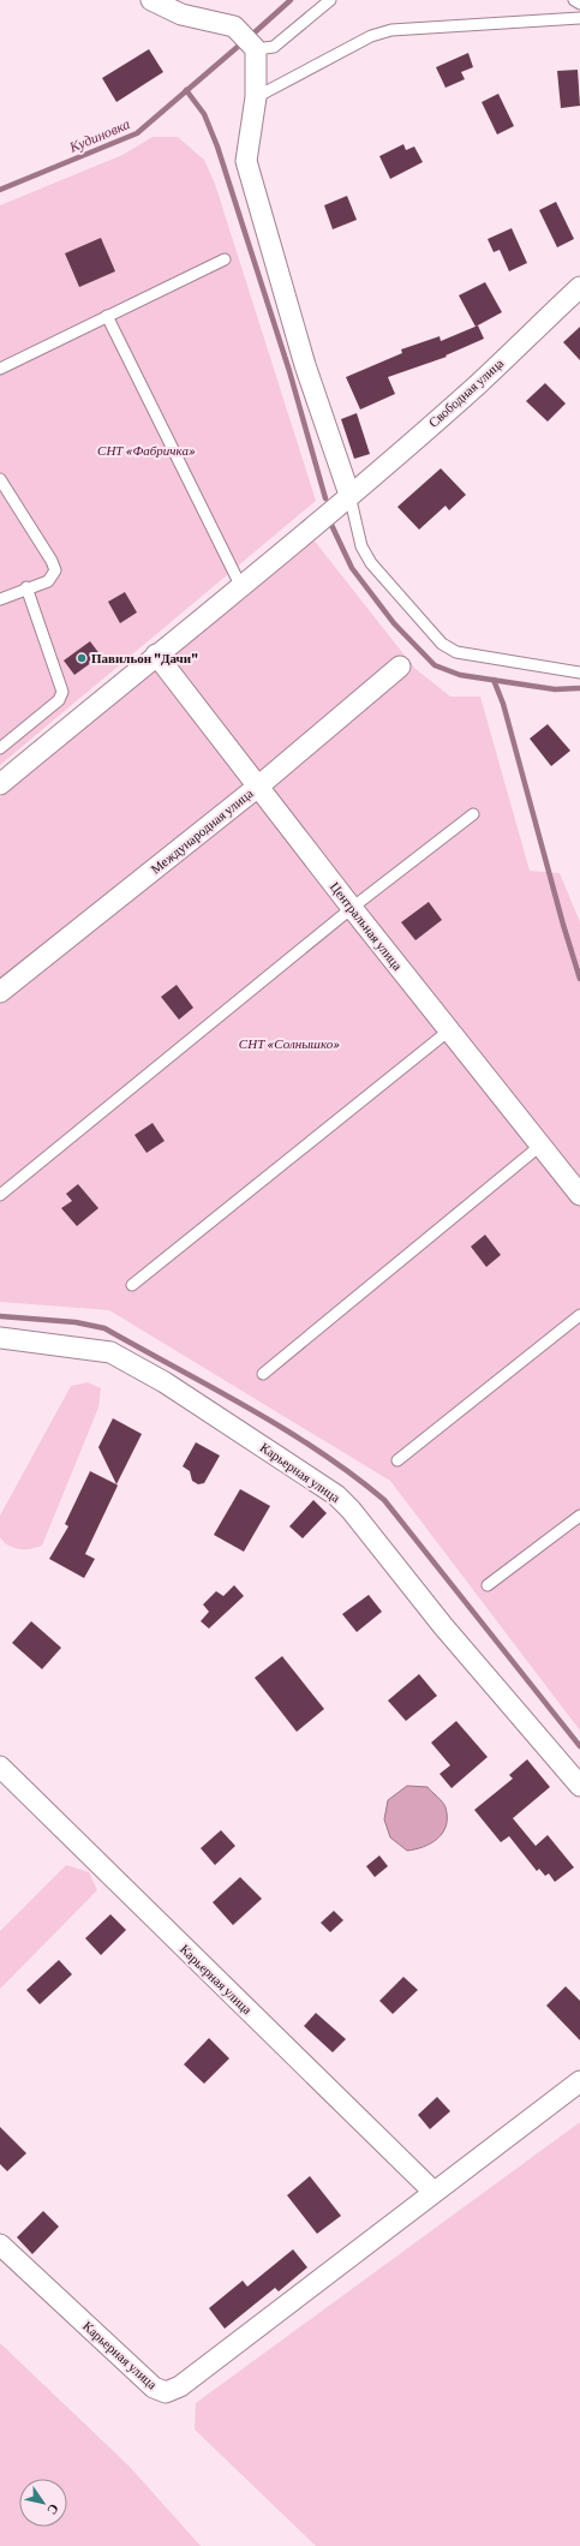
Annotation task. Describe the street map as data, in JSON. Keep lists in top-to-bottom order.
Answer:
{
  "streets": {
    "street": [
      "Свободная улица",
      "Международная улица",
      "Центральная улица",
      "Карьерная улица"
    ]
  },
  "crossings": [
    ["Свободная улица", "Центральная улица"],
    ["Международная улица", "Центральная улица"]
  ],
  "water": ["Кудиновка"],
  "parks": ["СНТ «Фабричка»", "СНТ «Солнышко»"],
  "places": ["Павильон \"Дачи\""],
  "north": "bottom right"
}
